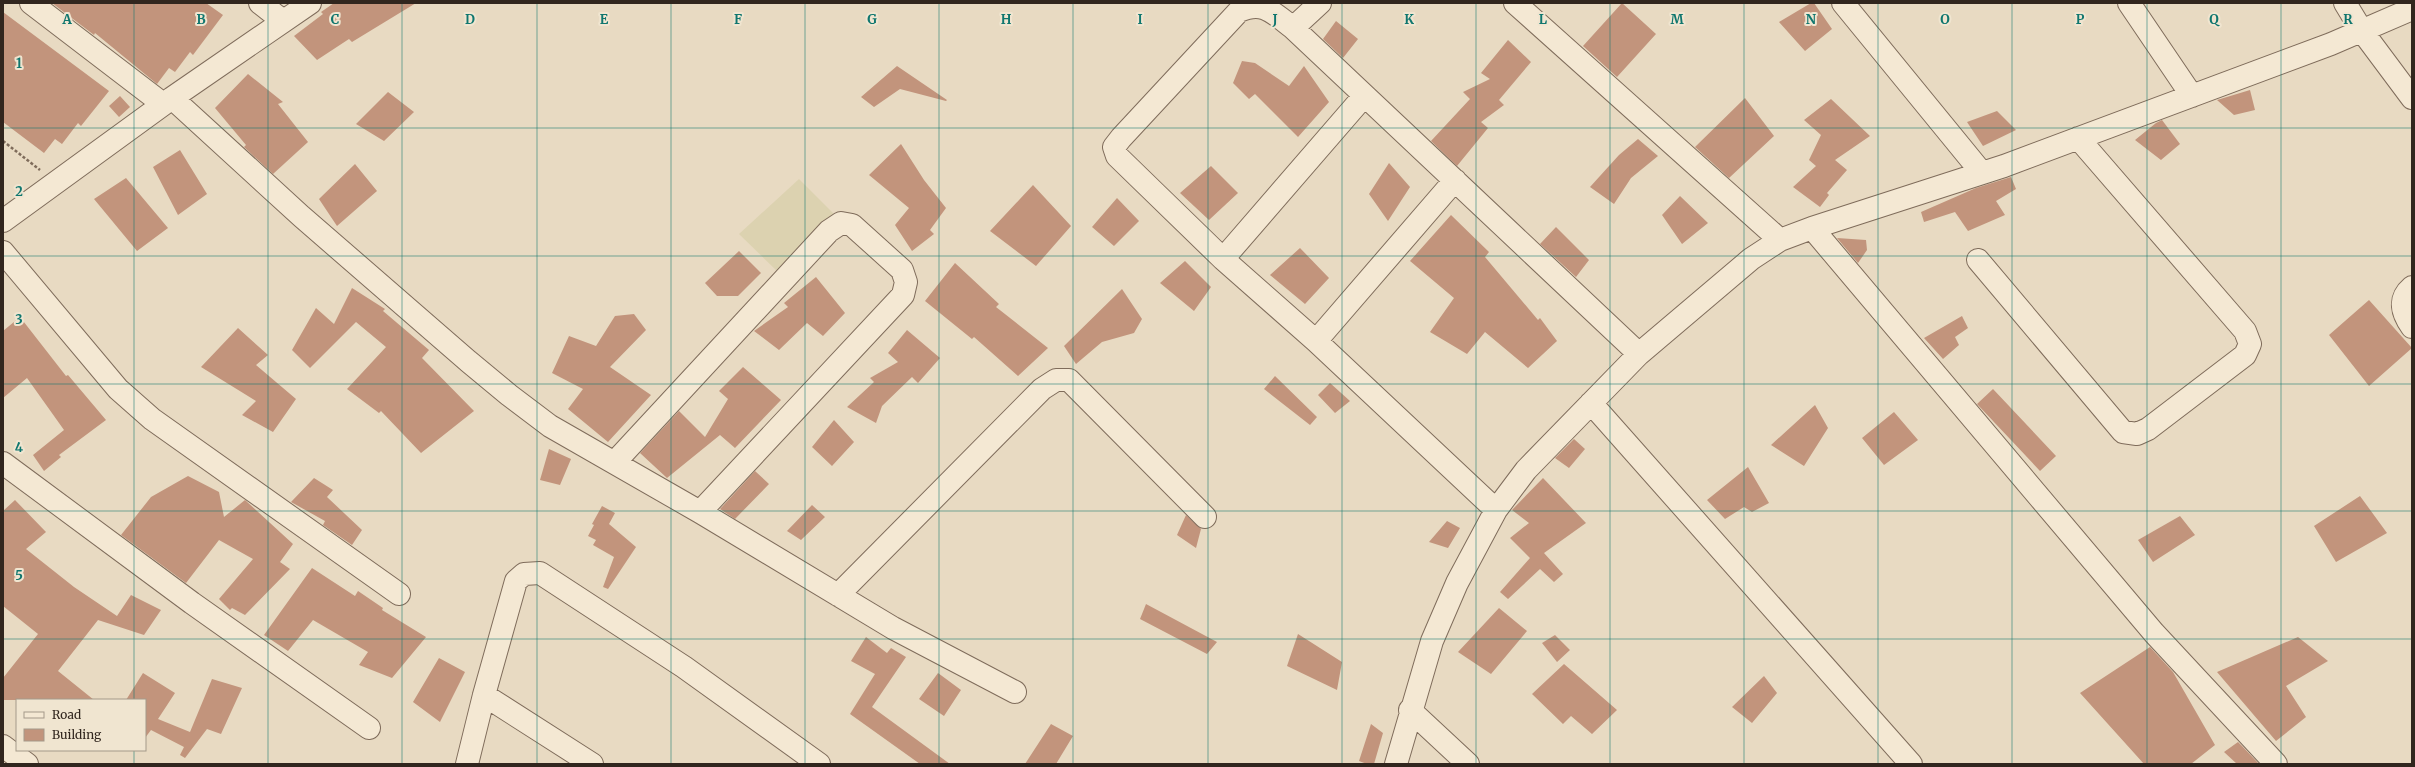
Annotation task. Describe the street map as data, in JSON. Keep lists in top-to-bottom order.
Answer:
{
  "legend": ["Road", "Building"],
  "grid": {
    "columns": [
      "A",
      "B",
      "C",
      "D",
      "E",
      "F",
      "G",
      "H",
      "I",
      "J",
      "K",
      "L",
      "M",
      "N",
      "O",
      "P",
      "Q",
      "R"
    ],
    "rows": [
      "1",
      "2",
      "3",
      "4",
      "5"
    ]
  }
}
